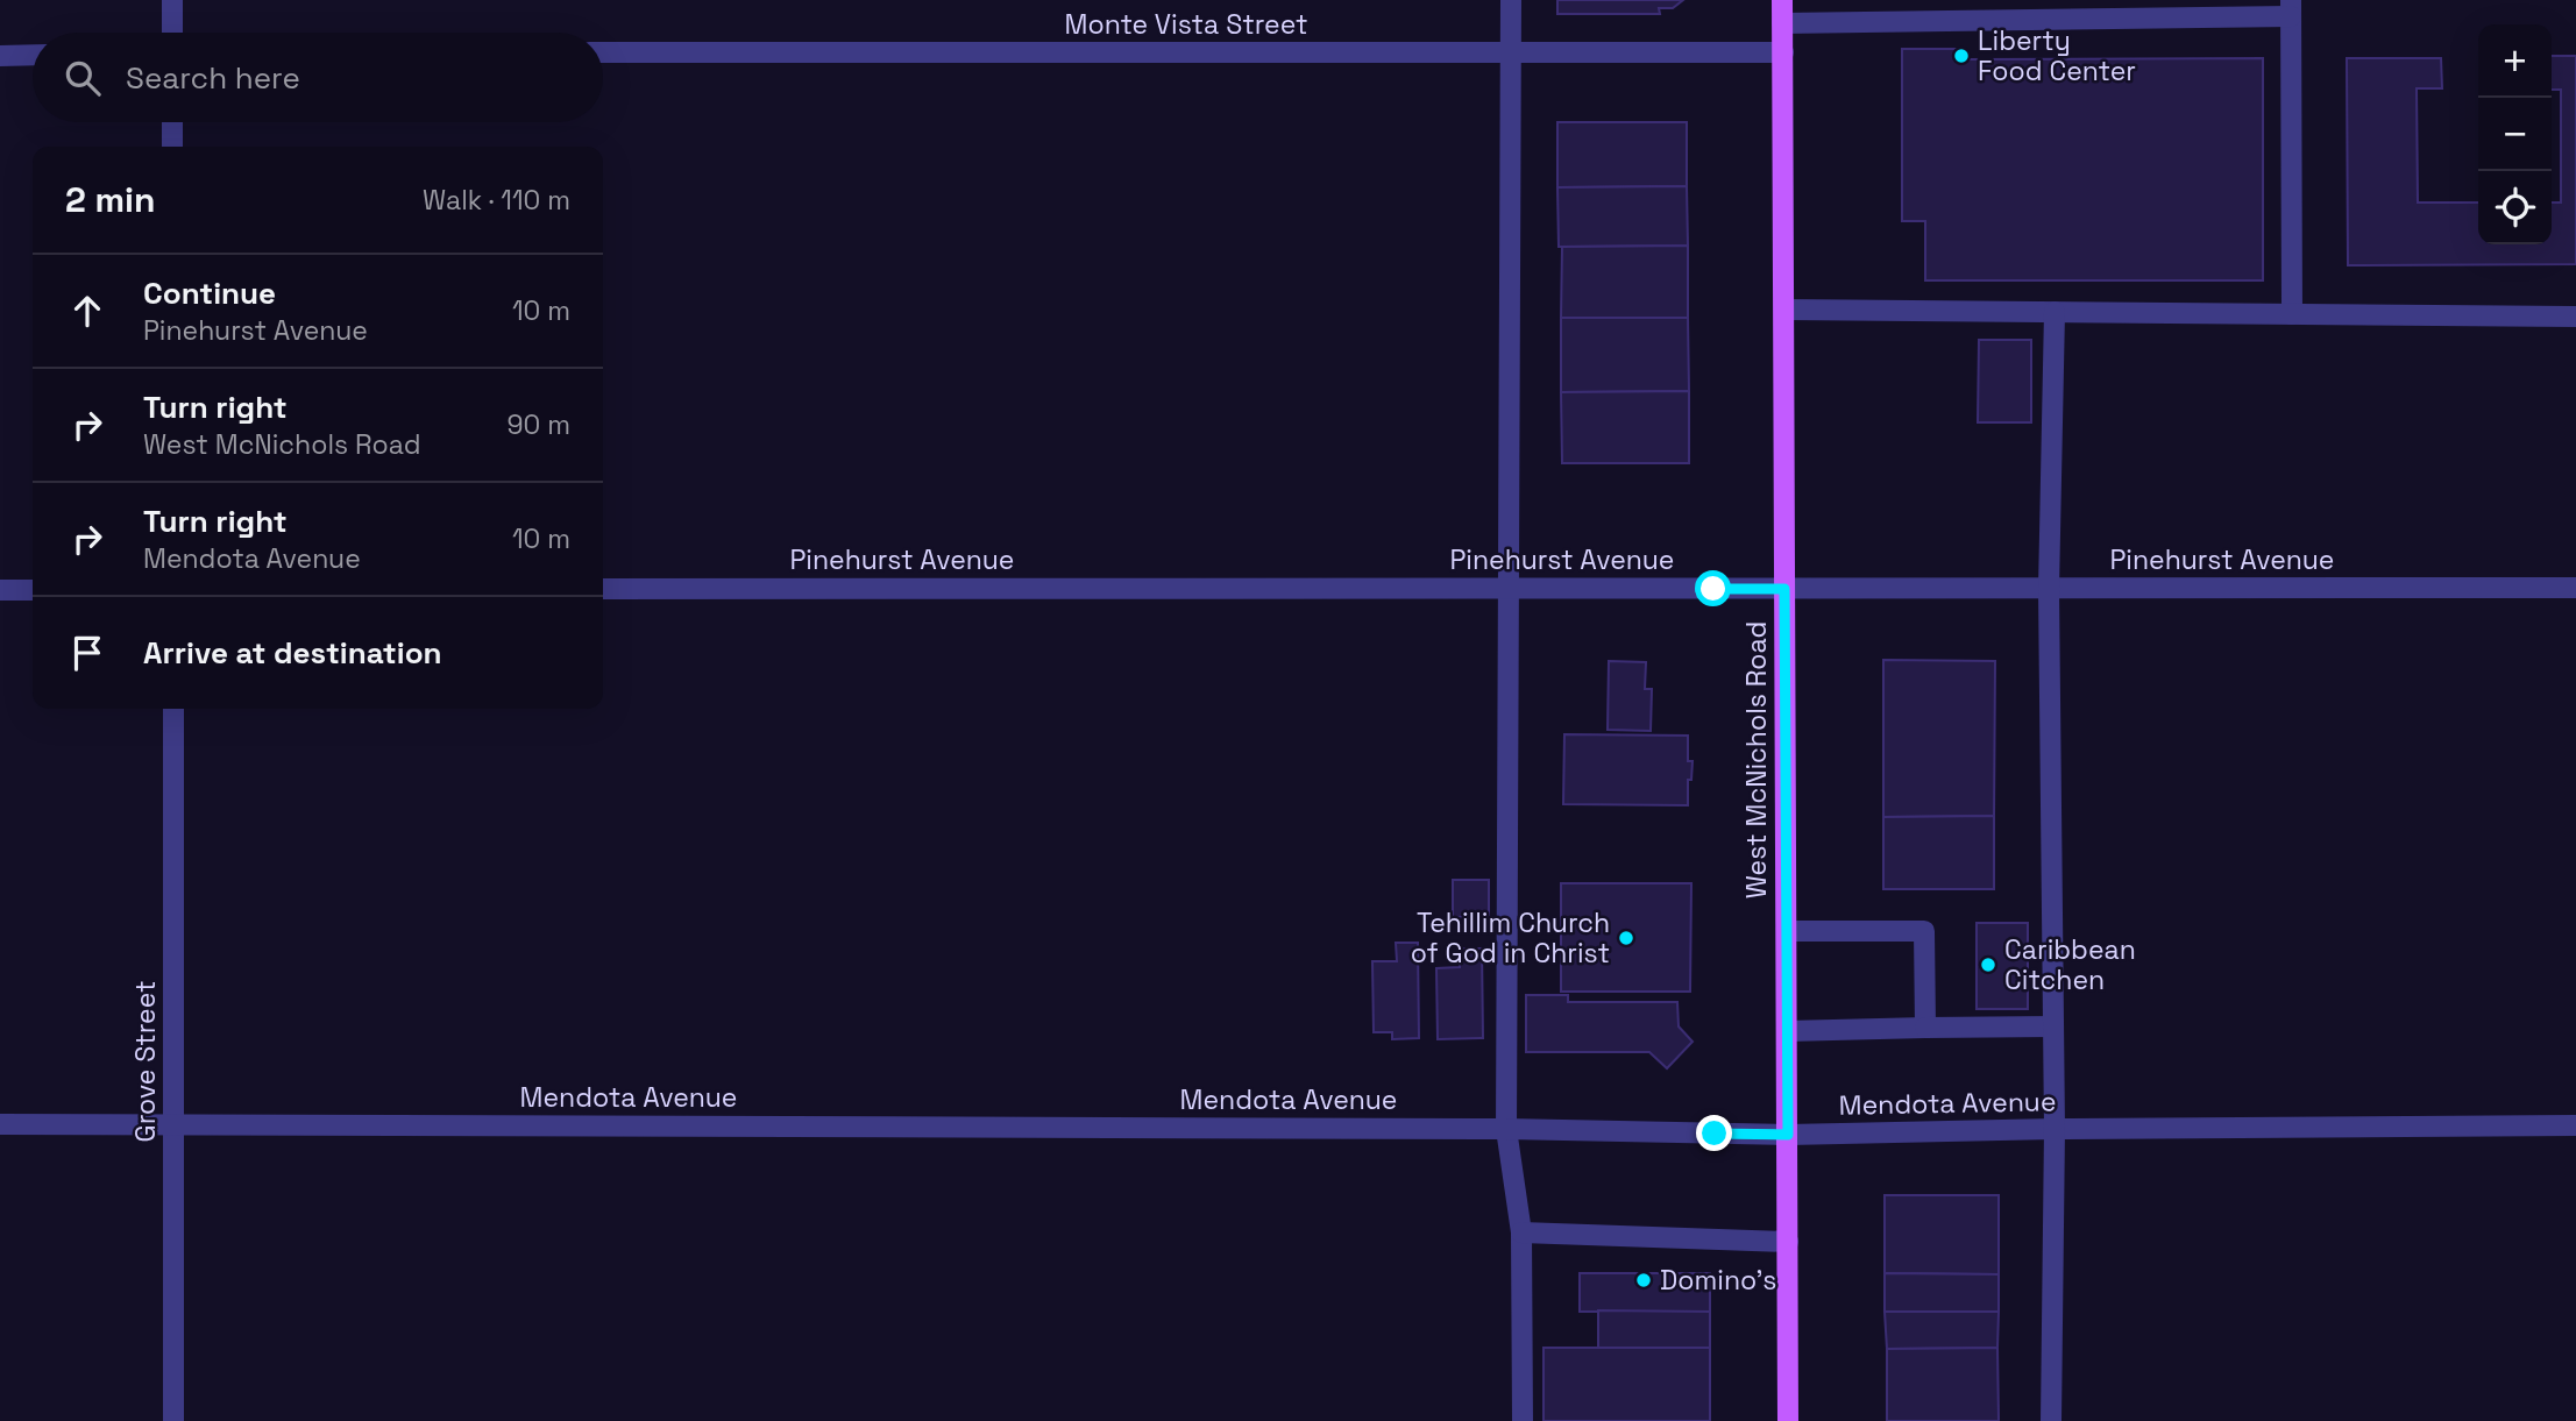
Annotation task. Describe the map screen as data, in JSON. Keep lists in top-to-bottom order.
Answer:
{
  "streets": {
    "main road": ["West McNichols Road"],
    "street": [
      "Monte Vista Street",
      "Pinehurst Avenue",
      "Grove Street",
      "Mendota Avenue"
    ]
  },
  "crossings": [
    ["Monte Vista Street", "West McNichols Road"],
    ["Pinehurst Avenue", "West McNichols Road"],
    ["West McNichols Road", "Mendota Avenue"],
    ["Grove Street", "Mendota Avenue"]
  ],
  "places": [
    "Liberty Food Center",
    "Tehillim Church of God in Christ",
    "Caribbean Citchen",
    "Domino's"
  ],
  "page": {
    "map_buttons": ["+", "−"],
    "search": "Search here",
    "heading": ["2 min", "Walk · 110 m"],
    "list": [
      ["Continue", "Pinehurst Avenue", "10 m"],
      ["Turn right", "West McNichols Road", "90 m"],
      ["Turn right", "Mendota Avenue", "10 m"],
      "Arrive at destination"
    ]
  }
}
